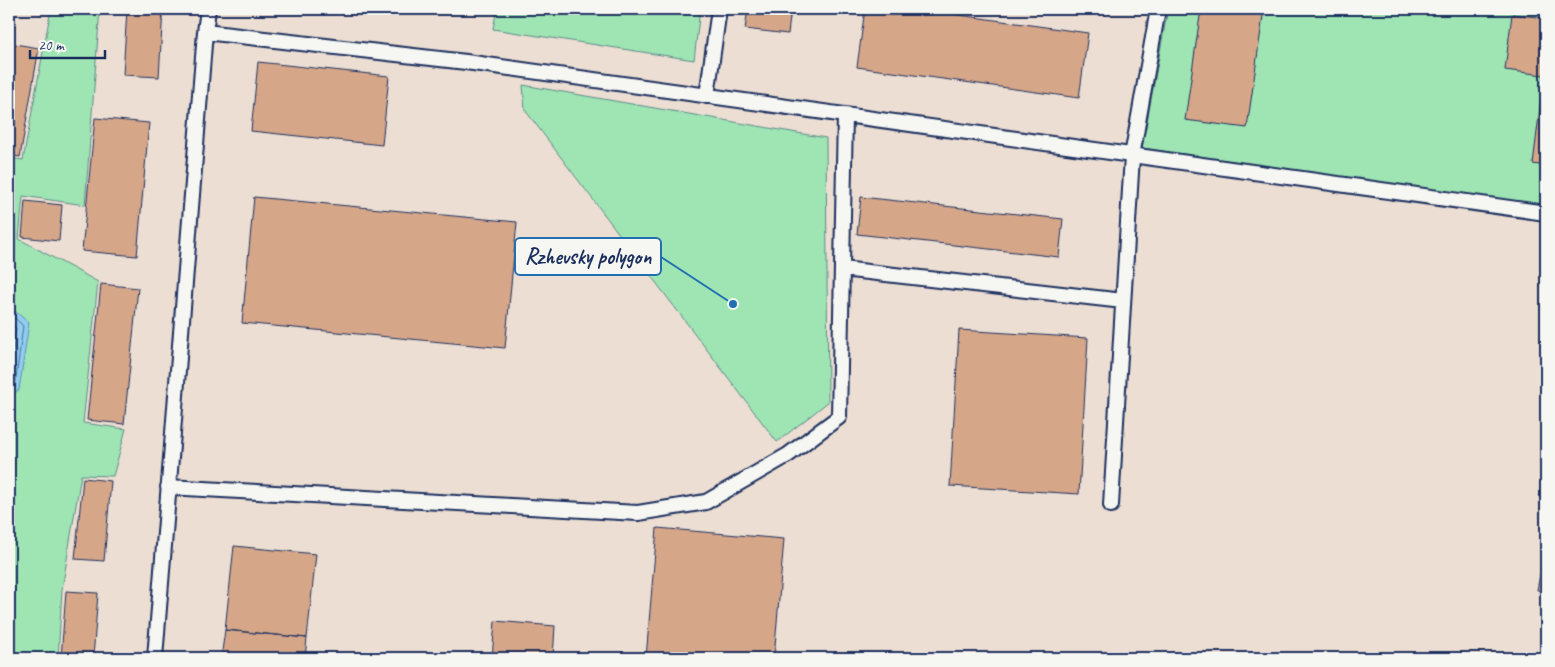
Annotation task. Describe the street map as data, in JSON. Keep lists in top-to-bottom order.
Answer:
{
  "places": ["Rzhevsky polygon"],
  "scale_bar": "20 m"
}
